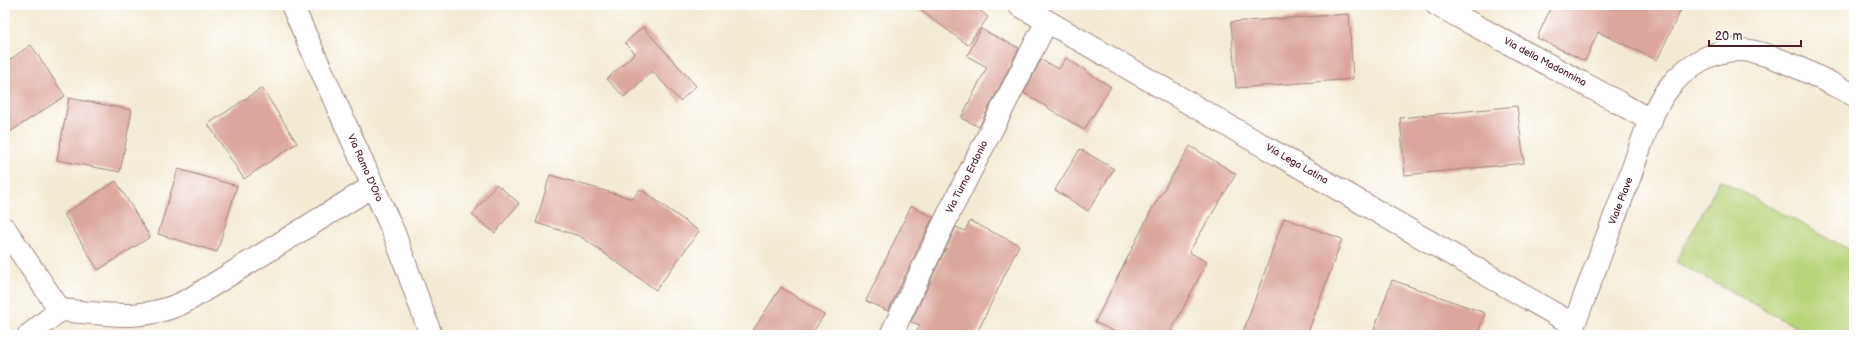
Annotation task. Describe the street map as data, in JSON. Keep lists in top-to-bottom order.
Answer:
{
  "streets": {
    "street": [
      "Via della Madonnina",
      "Via Lega Latina",
      "Via Ramo D'Oro",
      "Via Turno Erdonio",
      "Viale Piave"
    ]
  },
  "crossings": [
    ["Via della Madonnina", "Viale Piave"],
    ["Via Lega Latina", "Via Turno Erdonio"],
    ["Via Lega Latina", "Viale Piave"]
  ],
  "scale_bar": "20 m"
}
